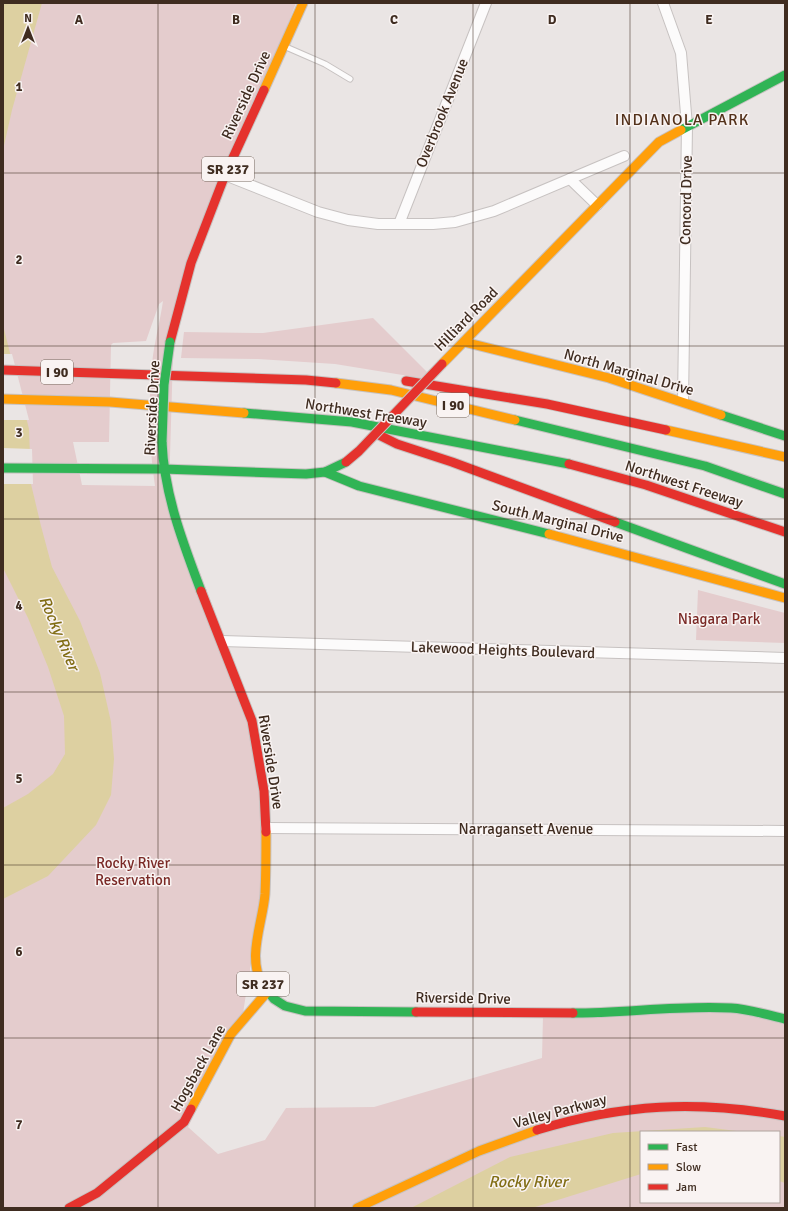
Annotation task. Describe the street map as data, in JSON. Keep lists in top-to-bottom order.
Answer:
{
  "streets": {
    "main road": [
      "Riverside Drive",
      "SR 237",
      "Hilliard Road",
      "I 90",
      "North Marginal Drive",
      "Northwest Freeway",
      "South Marginal Drive",
      "Hogsback Lane",
      "Valley Parkway"
    ],
    "street": [
      "Overbrook Avenue",
      "Concord Drive",
      "Lakewood Heights Boulevard",
      "Narragansett Avenue"
    ]
  },
  "crossings": [
    ["Riverside Drive", "Hilliard Road"],
    ["Riverside Drive", "Lakewood Heights Boulevard"],
    ["Riverside Drive", "Narragansett Avenue"],
    ["Riverside Drive", "Hogsback Lane"],
    ["Concord Drive", "Hilliard Road"],
    ["Concord Drive", "North Marginal Drive"],
    ["Hilliard Road", "North Marginal Drive"],
    ["Hilliard Road", "South Marginal Drive"]
  ],
  "districts": ["INDIANOLA PARK"],
  "water": ["Rocky River"],
  "parks": ["Niagara Park", "Rocky River Reservation"],
  "legend": ["Fast", "Slow", "Jam"],
  "north": "top",
  "grid": {
    "columns": [
      "A",
      "B",
      "C",
      "D",
      "E"
    ],
    "rows": [
      "1",
      "2",
      "3",
      "4",
      "5",
      "6",
      "7"
    ]
  }
}
